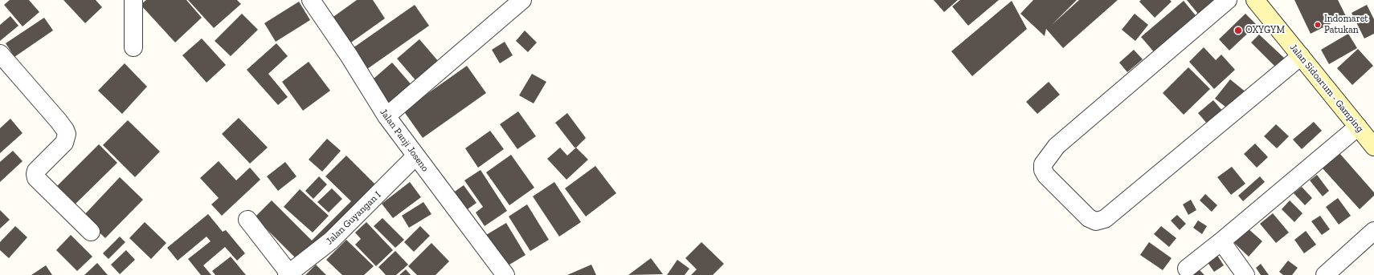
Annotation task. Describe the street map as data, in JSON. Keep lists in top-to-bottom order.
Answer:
{
  "streets": {
    "main road": ["Jalan Sidoarum - Gamping"],
    "street": ["Jalan Panji Joseno", "Jalan Guyangan I"]
  },
  "crossings": [
    ["Jalan Panji Joseno", "Jalan Guyangan I"]
  ],
  "places": ["Indomaret Patukan", "OXYGYM"]
}
